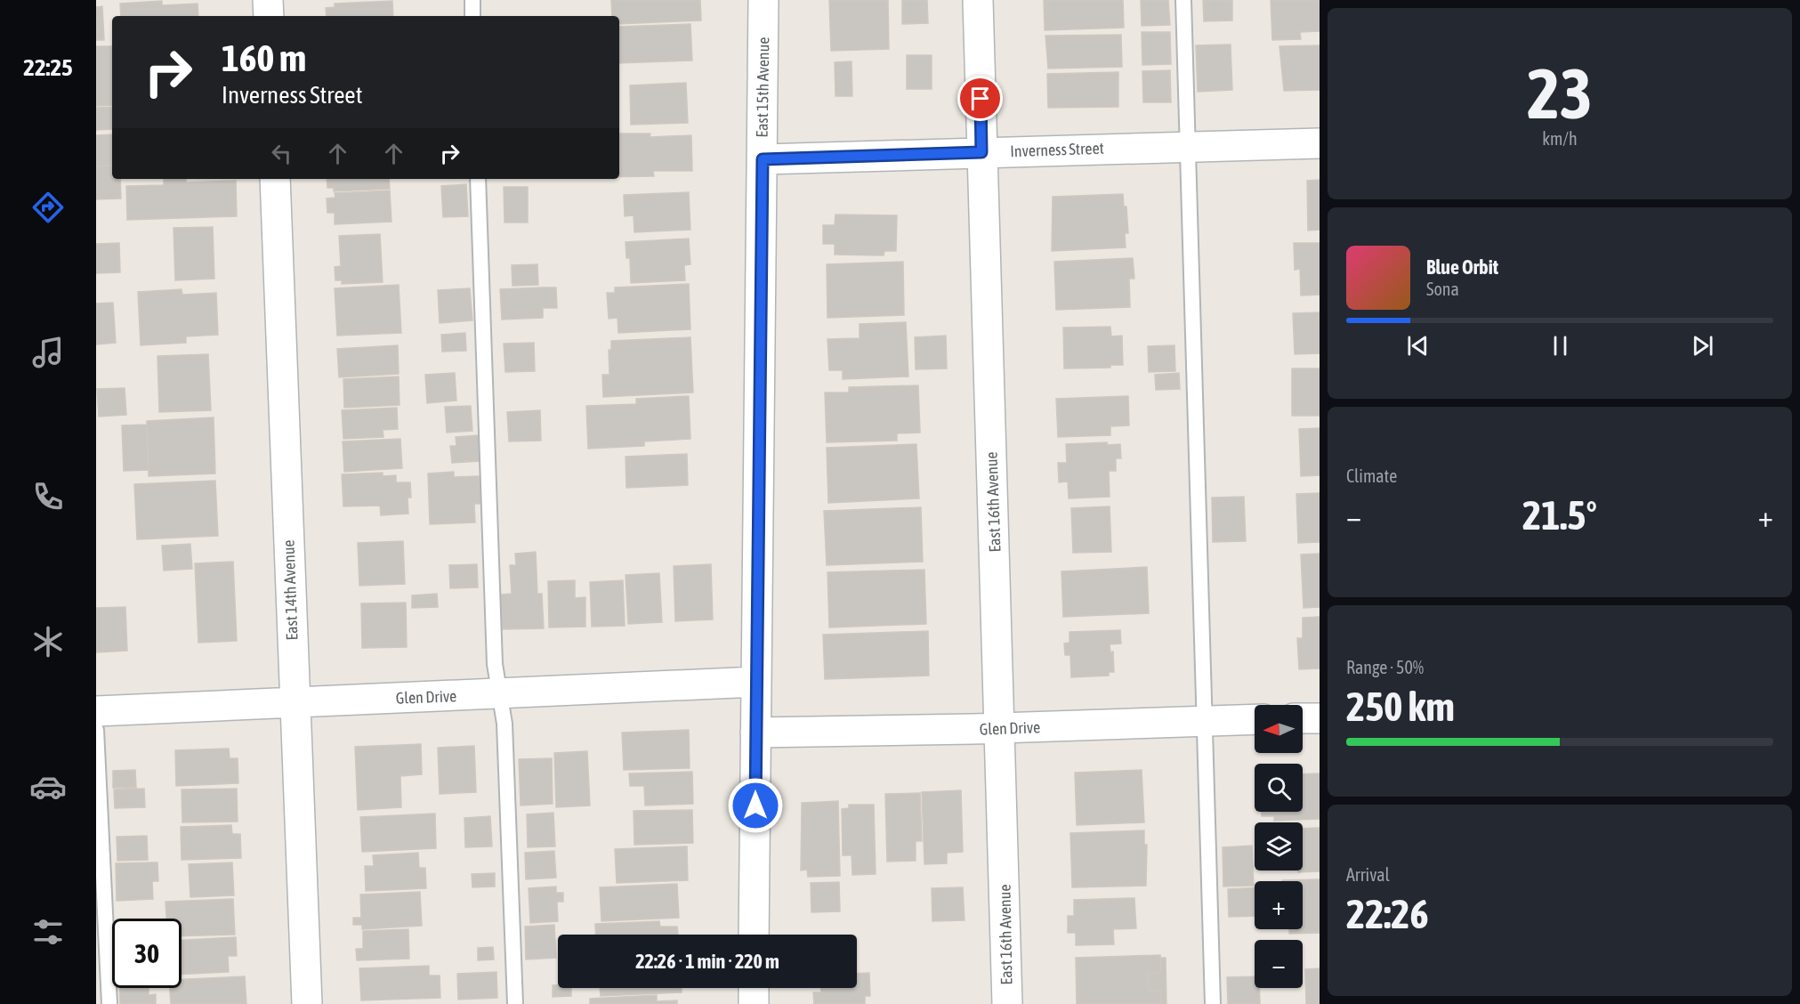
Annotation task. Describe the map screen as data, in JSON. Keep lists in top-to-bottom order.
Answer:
{
  "streets": {
    "street": [
      "East 15th Avenue",
      "Inverness Street",
      "East 16th Avenue",
      "East 14th Avenue",
      "Glen Drive"
    ]
  },
  "crossings": [
    ["East 15th Avenue", "Inverness Street"],
    ["East 15th Avenue", "Glen Drive"],
    ["Inverness Street", "East 16th Avenue"],
    ["East 16th Avenue", "Glen Drive"],
    ["East 14th Avenue", "Glen Drive"]
  ],
  "north": "left",
  "page": {
    "tabs": "22:25",
    "tile": [
      ["23", "km/h"],
      "Climate",
      ["Range · 50%", "250 km"],
      ["Arrival", "22:26"]
    ],
    "turn": ["160 m", "Inverness Street"],
    "song": ["Blue Orbit", "Sona"],
    "heat": ["−", "21.5°", "+"],
    "map_buttons": ["+", "−"],
    "limit": "30",
    "trip": "22:26 · 1 min · 220 m"
  }
}
